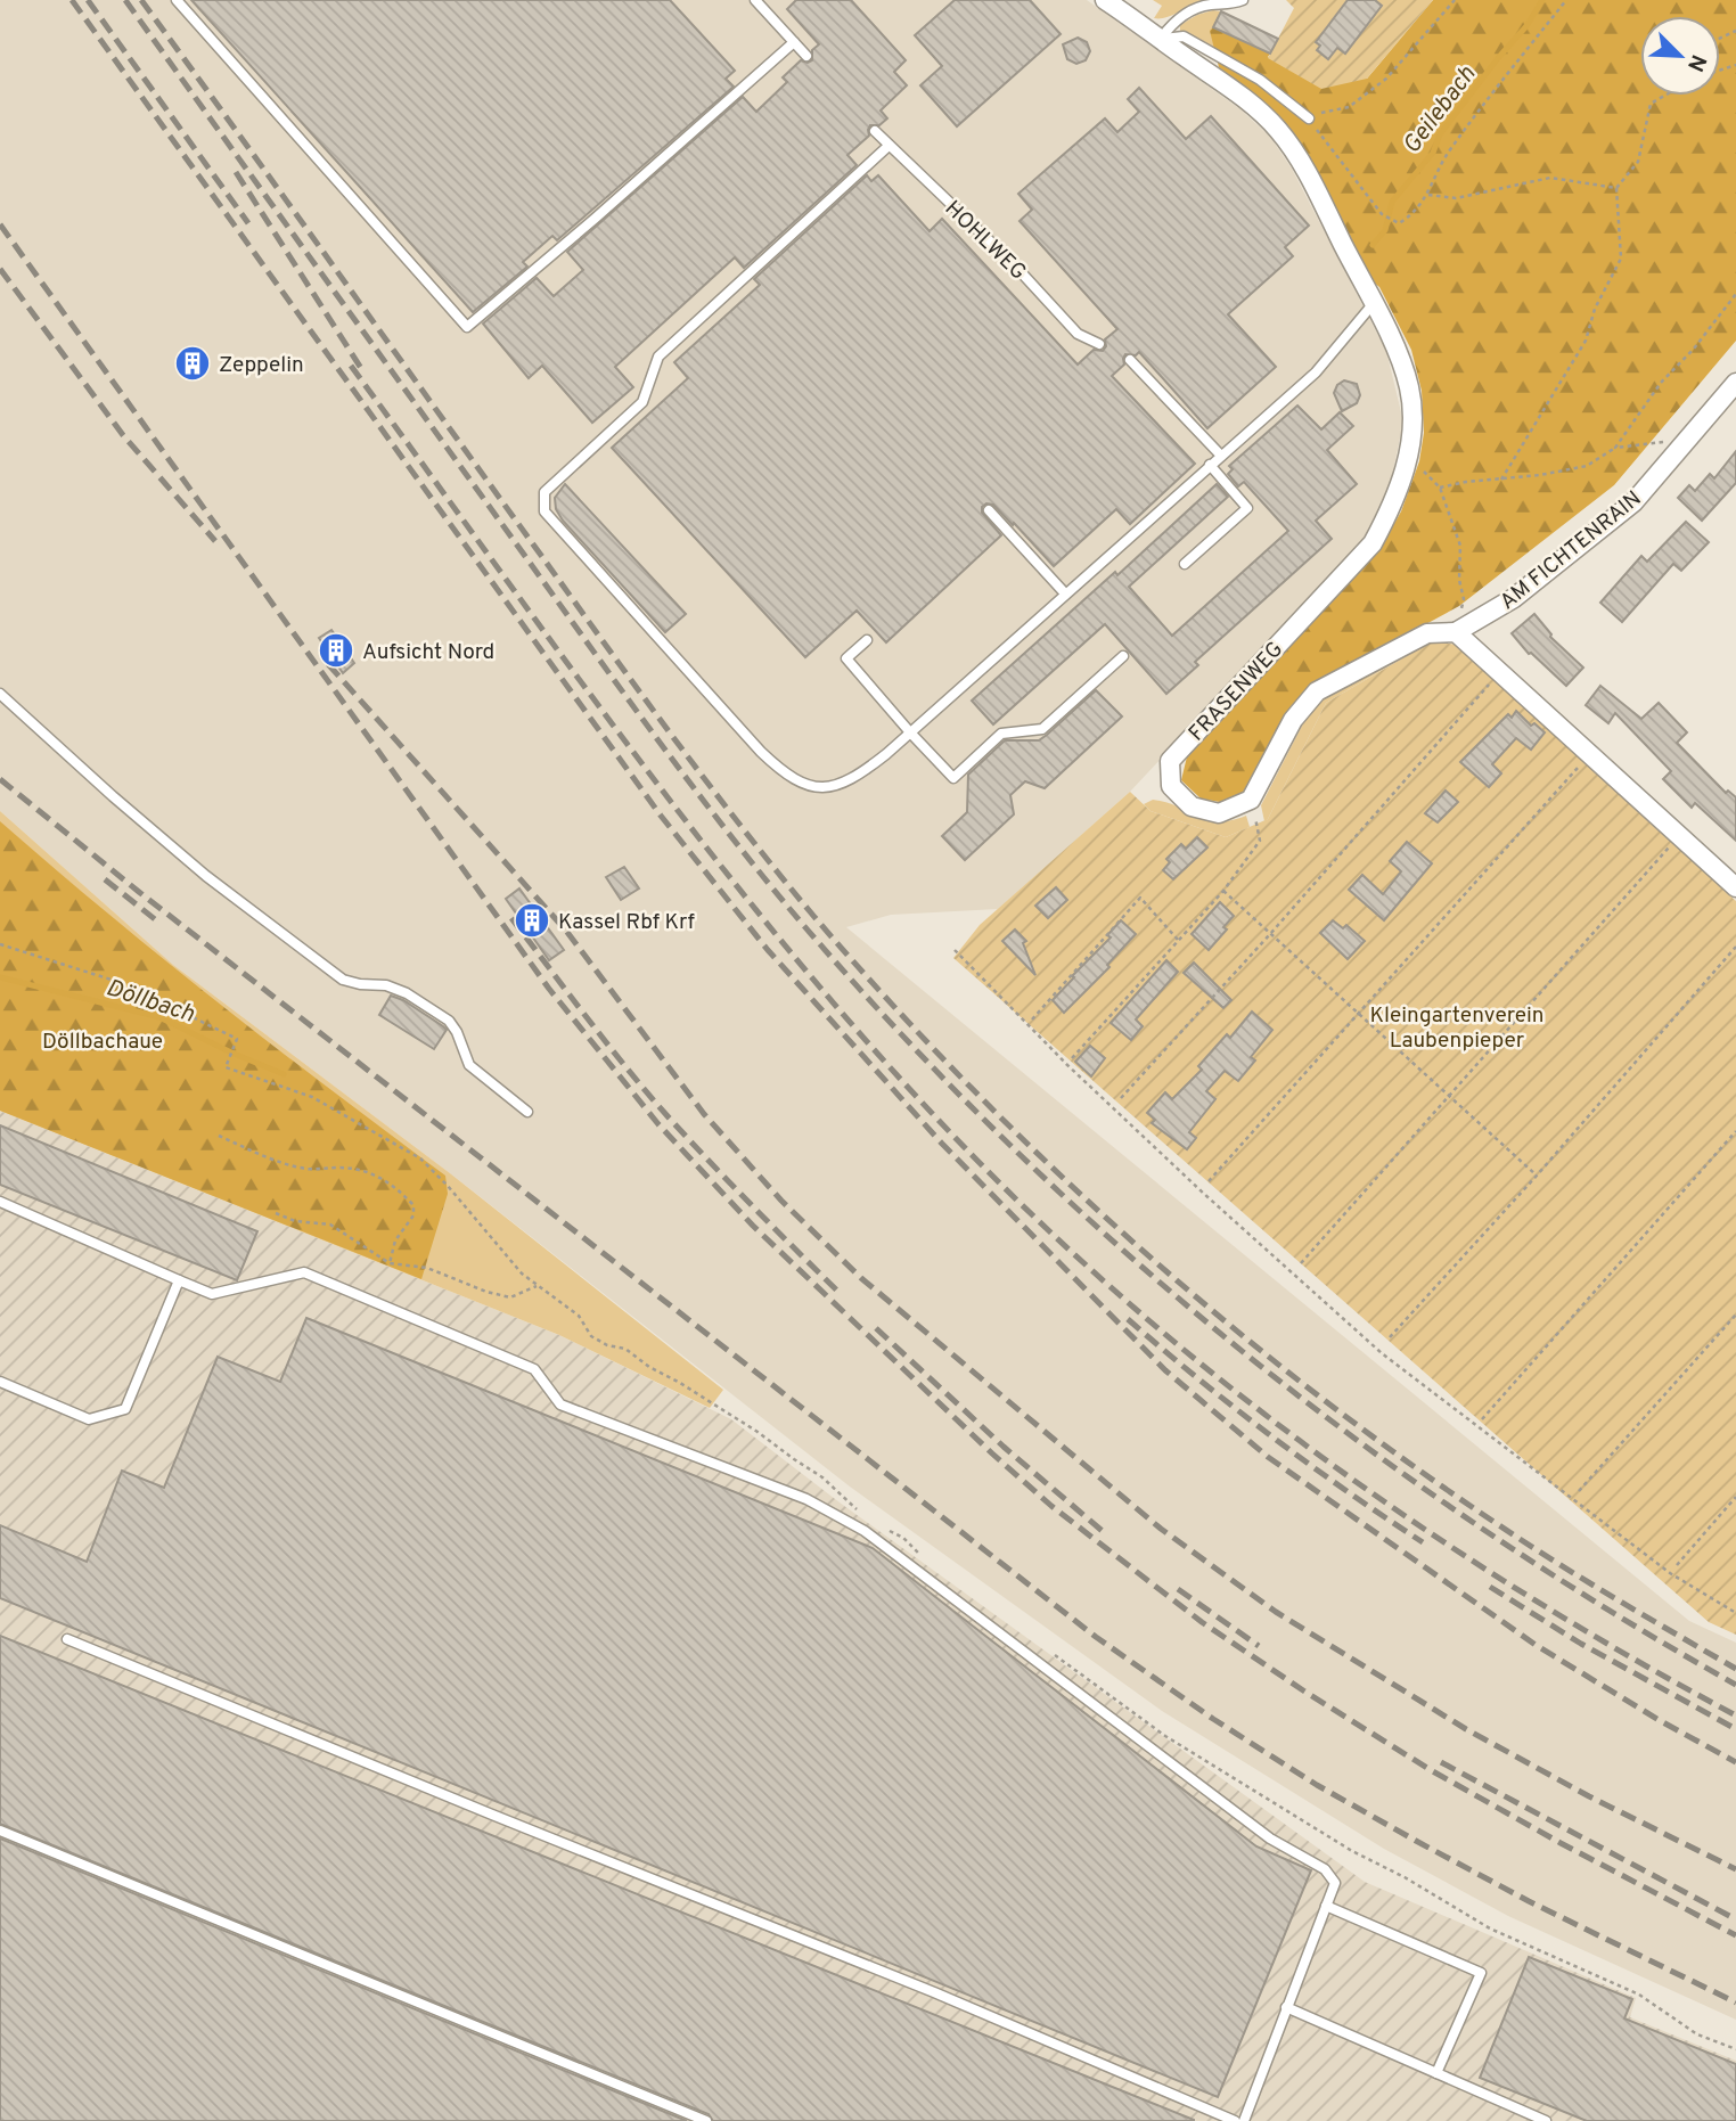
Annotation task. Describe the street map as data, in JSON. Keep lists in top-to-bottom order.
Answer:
{
  "streets": {
    "street": ["AM FICHTENRAIN", "FRASENWEG"],
    "lane": ["HOHLWEG"]
  },
  "water": ["Geilebach", "Döllbach"],
  "parks": ["Kleingartenverein Laubenpieper", "Döllbachaue"],
  "places": {
    "building": ["Zeppelin", "Aufsicht Nord", "Kassel Rbf Krf"]
  },
  "north": "bottom right"
}
